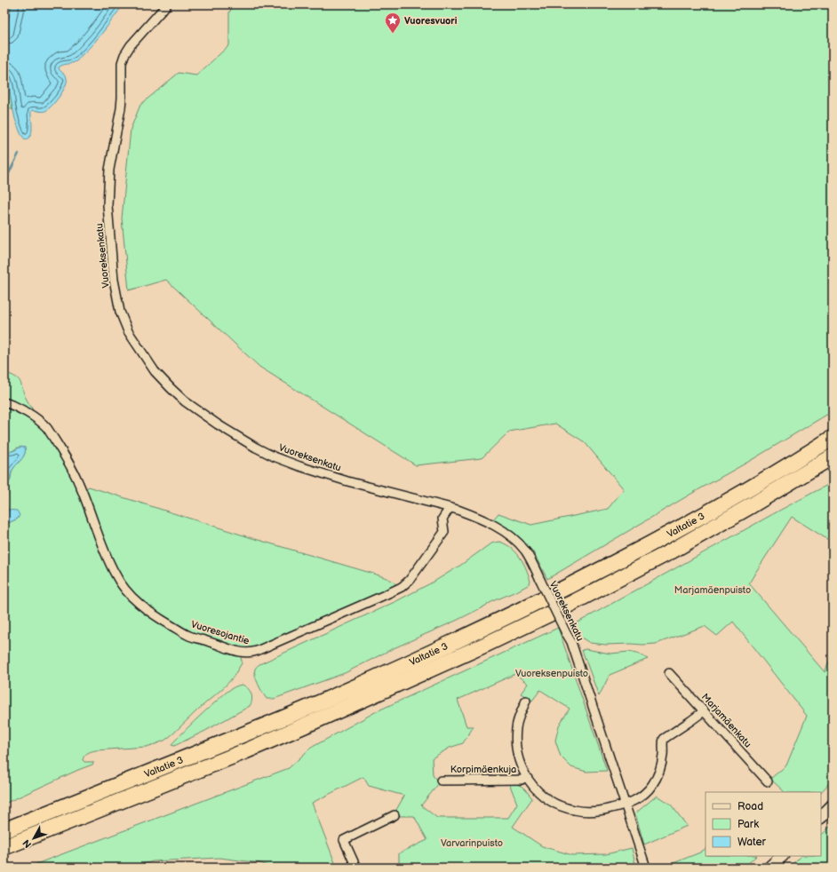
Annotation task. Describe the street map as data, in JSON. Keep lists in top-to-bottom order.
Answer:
{
  "streets": {
    "highway": ["Valtatie 3"],
    "street": [
      "Vuoreksenkatu",
      "Vuoresojantie",
      "Marjamäenkatu",
      "Korpimäenkuja"
    ]
  },
  "crossings": [
    ["Vuoreksenkatu", "Vuoresojantie"]
  ],
  "parks": ["Marjamäenpuisto", "Vuoreksenpuisto", "Varvarinpuisto"],
  "places": {
    "place": ["Vuoresvuori"]
  },
  "legend": ["Road", "Park", "Water"],
  "north": "bottom left"
}
